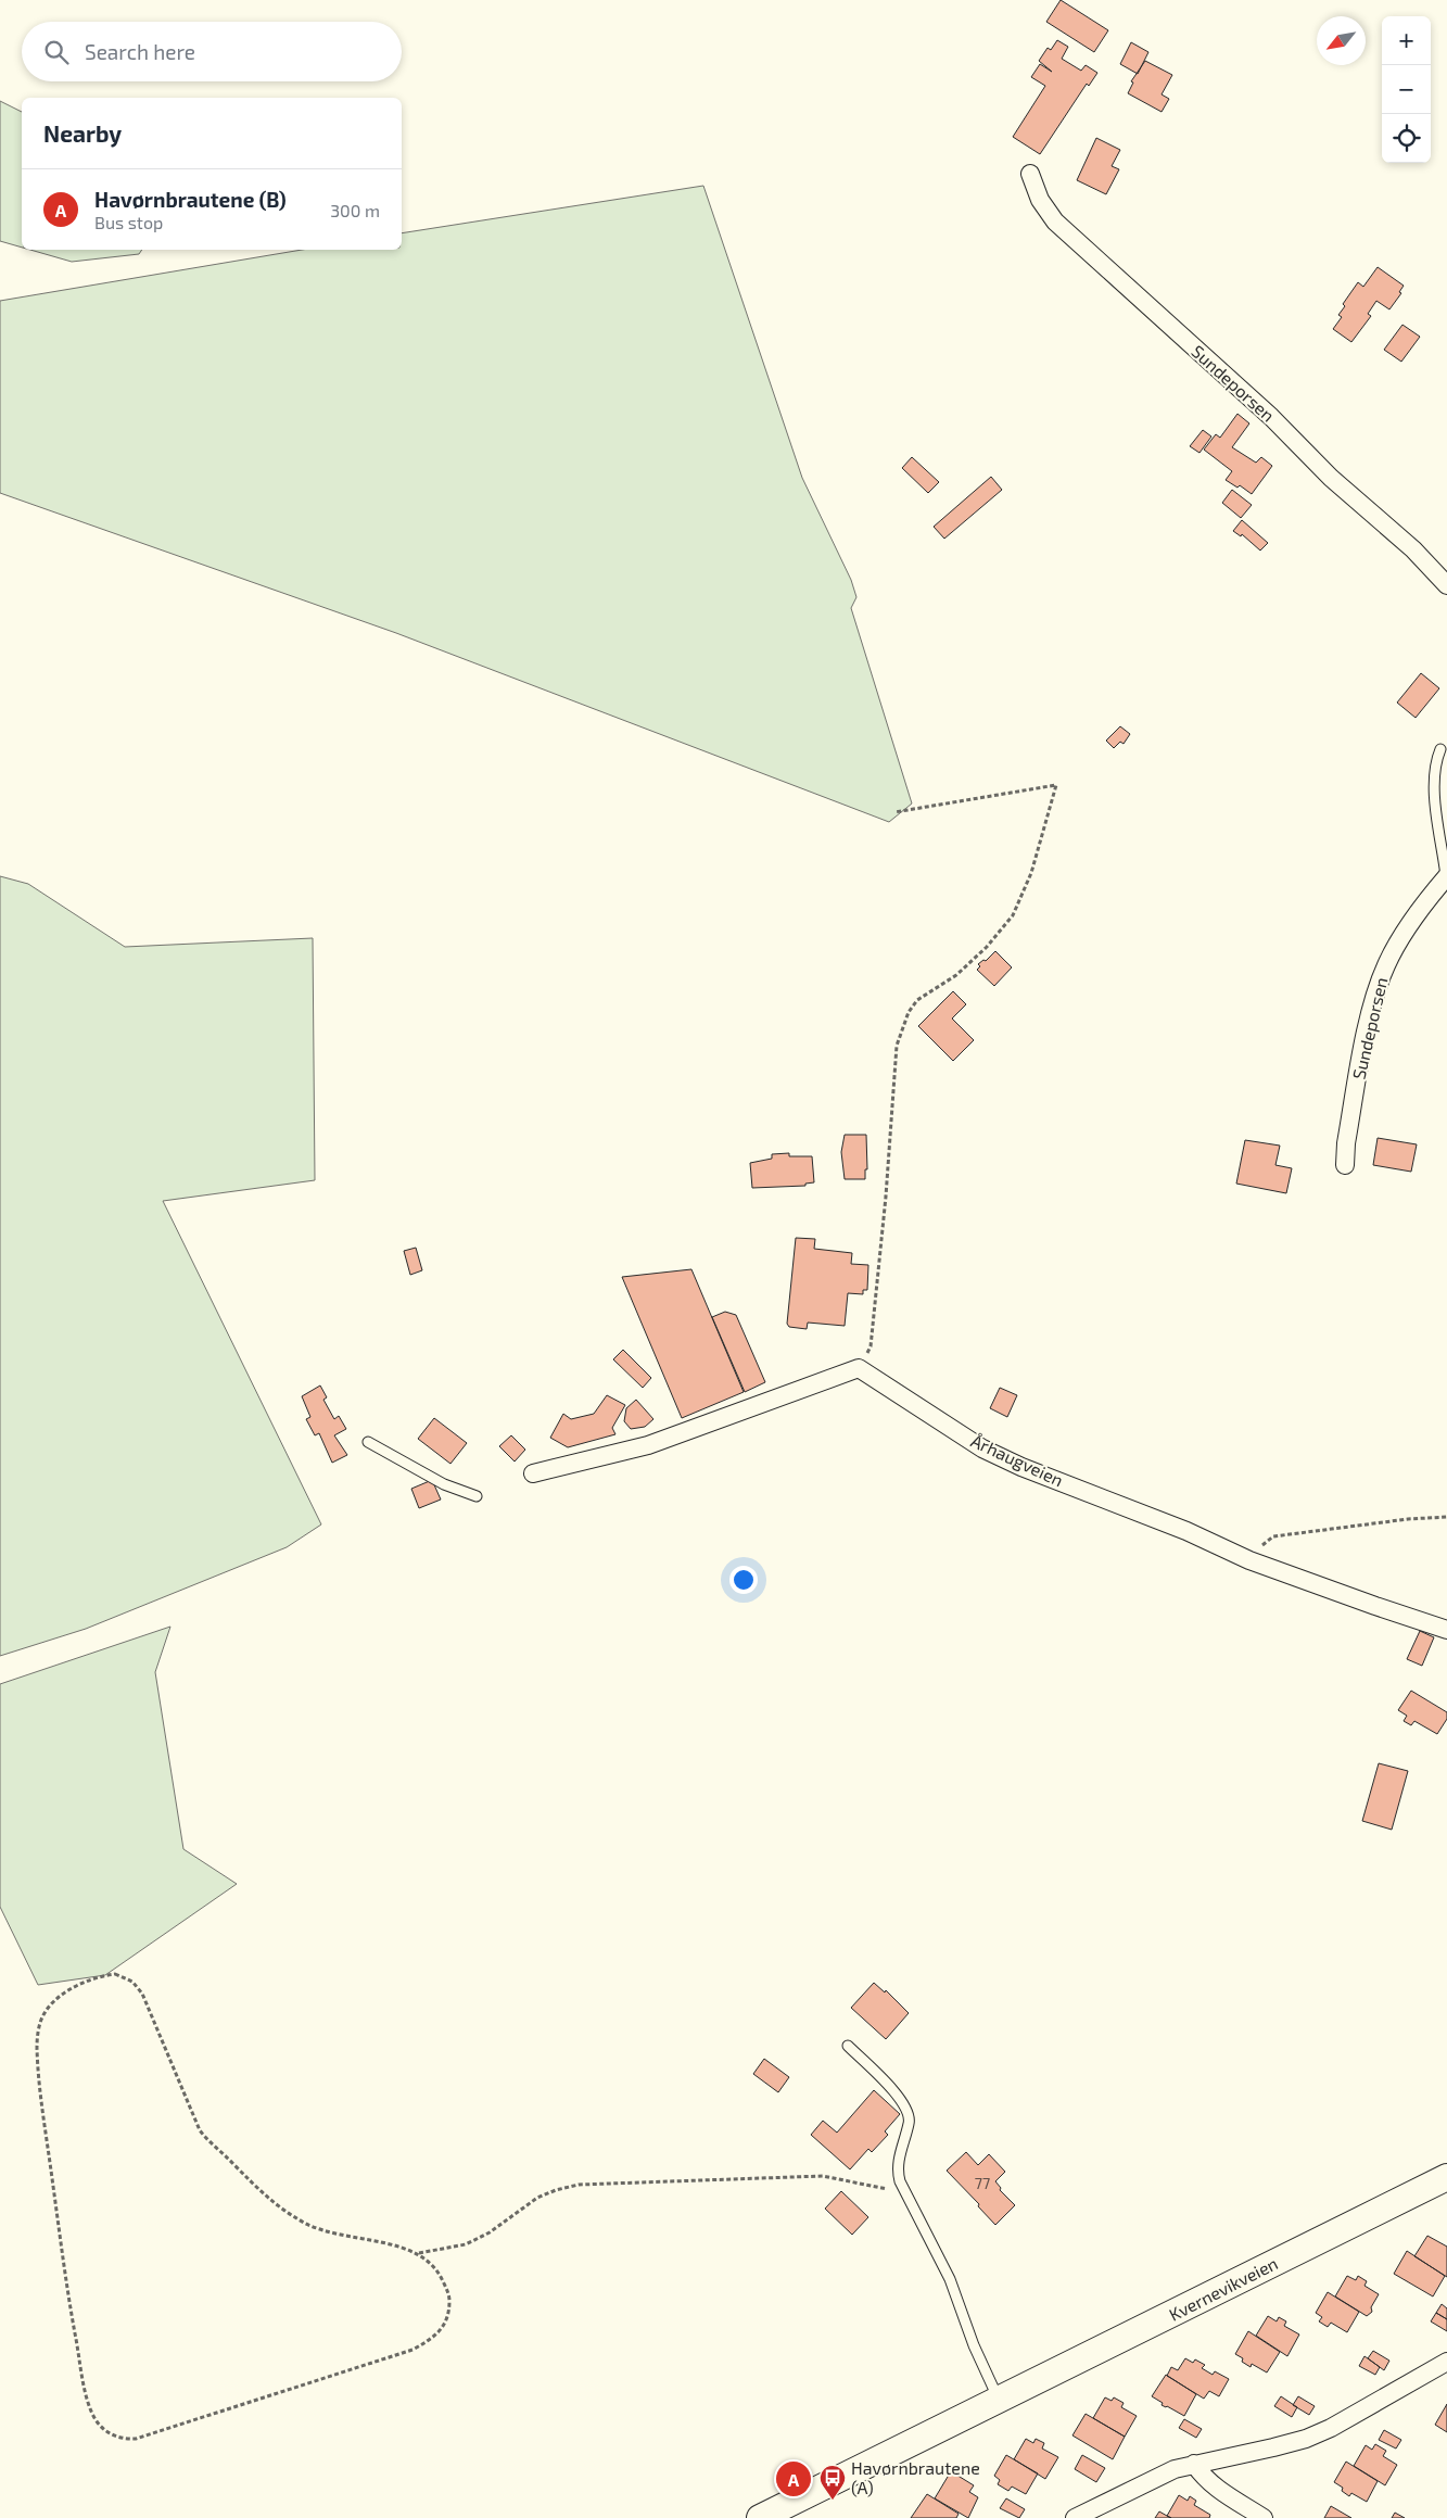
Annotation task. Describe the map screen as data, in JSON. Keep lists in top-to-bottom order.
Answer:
{
  "streets": {
    "main road": ["Kvernevikveien"],
    "street": ["Sundeporsen", "Århaugveien"]
  },
  "places": {
    "bus stop": ["Havørnbrautene (A)"]
  },
  "house_numbers": ["77"],
  "north": "bottom left",
  "page": {
    "map_buttons": ["+", "−"],
    "search": "Search here",
    "heading": "Nearby",
    "list": [
      {
        "mark": "A",
        "name": "Havørnbrautene (B)",
        "note": "Bus stop",
        "value": "300 m"
      }
    ],
    "pins": "A"
  }
}
